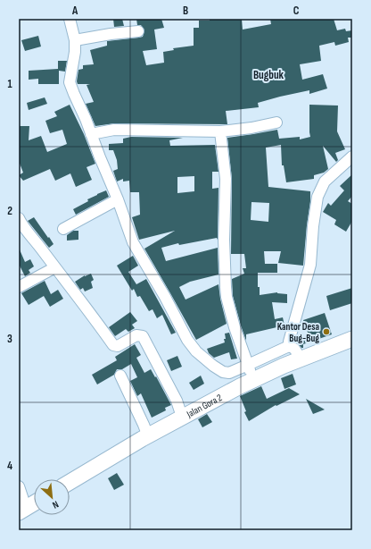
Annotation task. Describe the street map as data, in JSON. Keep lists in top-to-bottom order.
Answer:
{
  "streets": {
    "street": ["Jalan Gora 2"]
  },
  "districts": ["Bugbuk"],
  "places": ["Kantor Desa Bug-Bug"],
  "north": "bottom right",
  "grid": {
    "columns": ["A", "B", "C"],
    "rows": [
      "1",
      "2",
      "3",
      "4"
    ]
  }
}
